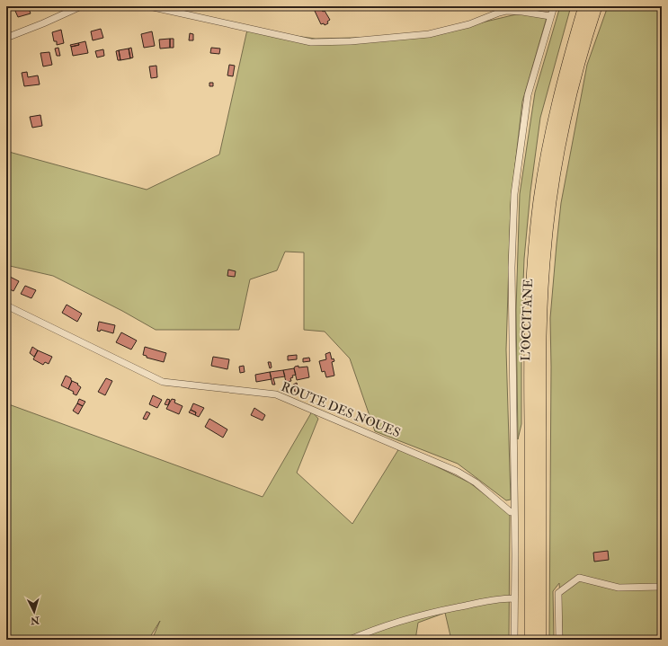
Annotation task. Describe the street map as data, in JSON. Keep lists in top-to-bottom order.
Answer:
{
  "streets": {
    "highway": ["L'OCCITANE"],
    "street": ["ROUTE DES NOUES"]
  },
  "north": "bottom"
}
